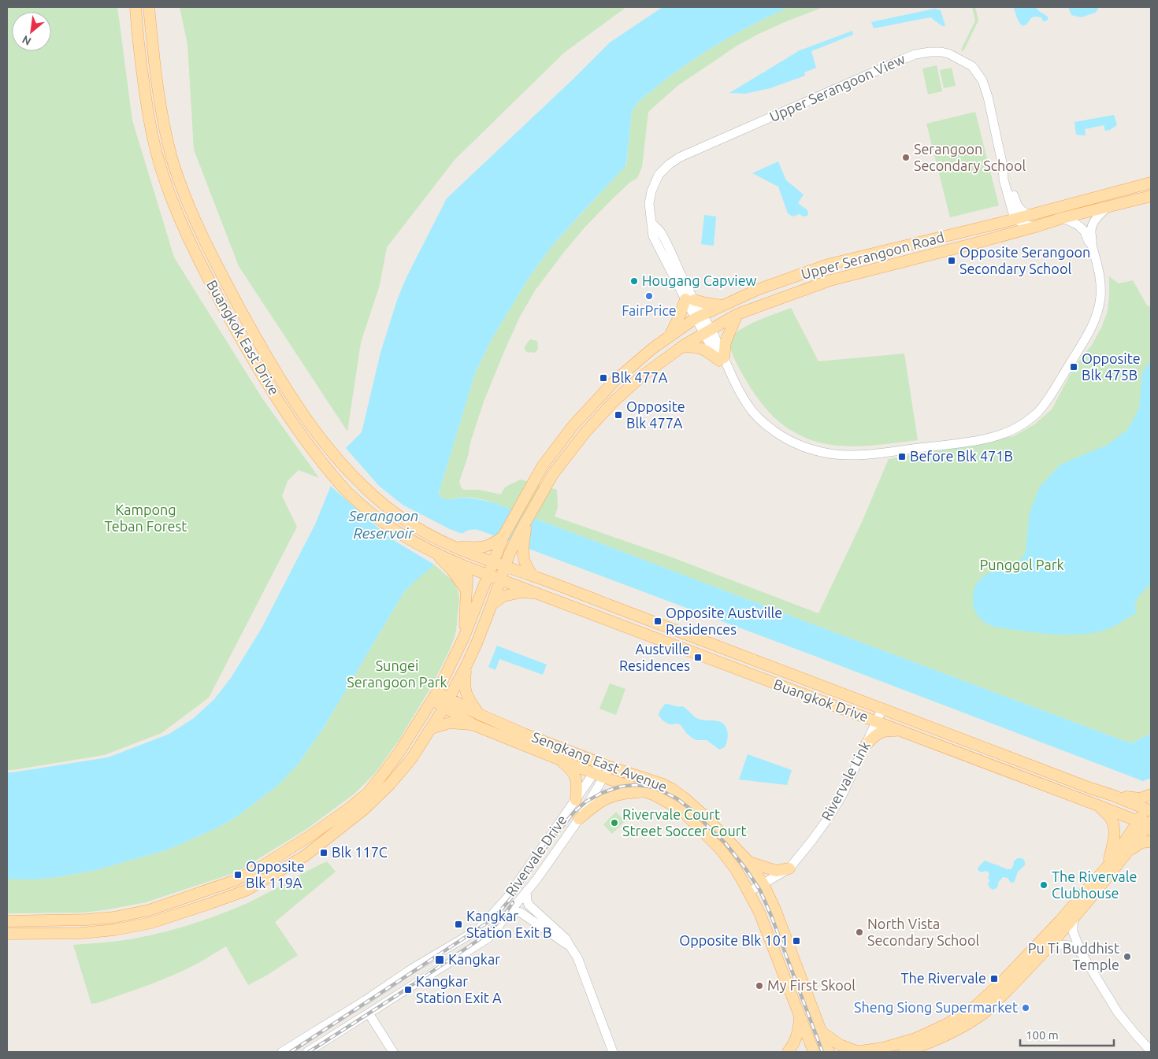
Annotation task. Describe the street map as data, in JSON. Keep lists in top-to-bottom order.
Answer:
{
  "streets": {
    "main road": [
      "Upper Serangoon Road",
      "Buangkok East Drive",
      "Buangkok Drive",
      "Sengkang East Avenue"
    ],
    "street": ["Upper Serangoon View", "Rivervale Link", "Rivervale Drive"]
  },
  "crossings": [
    ["Upper Serangoon View", "Upper Serangoon Road"],
    ["Upper Serangoon Road", "Buangkok East Drive"],
    ["Upper Serangoon Road", "Buangkok Drive"],
    ["Upper Serangoon Road", "Sengkang East Avenue"],
    ["Buangkok East Drive", "Buangkok Drive"],
    ["Buangkok Drive", "Rivervale Link"],
    ["Sengkang East Avenue", "Rivervale Link"],
    ["Sengkang East Avenue", "Rivervale Drive"]
  ],
  "water": ["Serangoon Reservoir"],
  "parks": ["Kampong Teban Forest", "Punggol Park", "Sungei Serangoon Park"],
  "places": {
    "other": [
      "Serangoon Secondary School",
      "Hougang Capview",
      "FairPrice",
      "Rivervale Court Street Soccer Court",
      "The Rivervale Clubhouse",
      "North Vista Secondary School",
      "Pu Ti Buddhist Temple",
      "My First Skool",
      "Sheng Siong Supermarket"
    ],
    "transit": [
      "Opposite Serangoon Secondary School",
      "Opposite Blk 475B",
      "Blk 477A",
      "Opposite Blk 477A",
      "Before Blk 471B",
      "Opposite Austville Residences",
      "Austville Residences",
      "Blk 117C",
      "Opposite Blk 119A",
      "Kangkar Station Exit B",
      "Opposite Blk 101",
      "Kangkar",
      "The Rivervale",
      "Kangkar Station Exit A"
    ]
  },
  "scale_bar": "100 m",
  "north": "bottom left"
}
